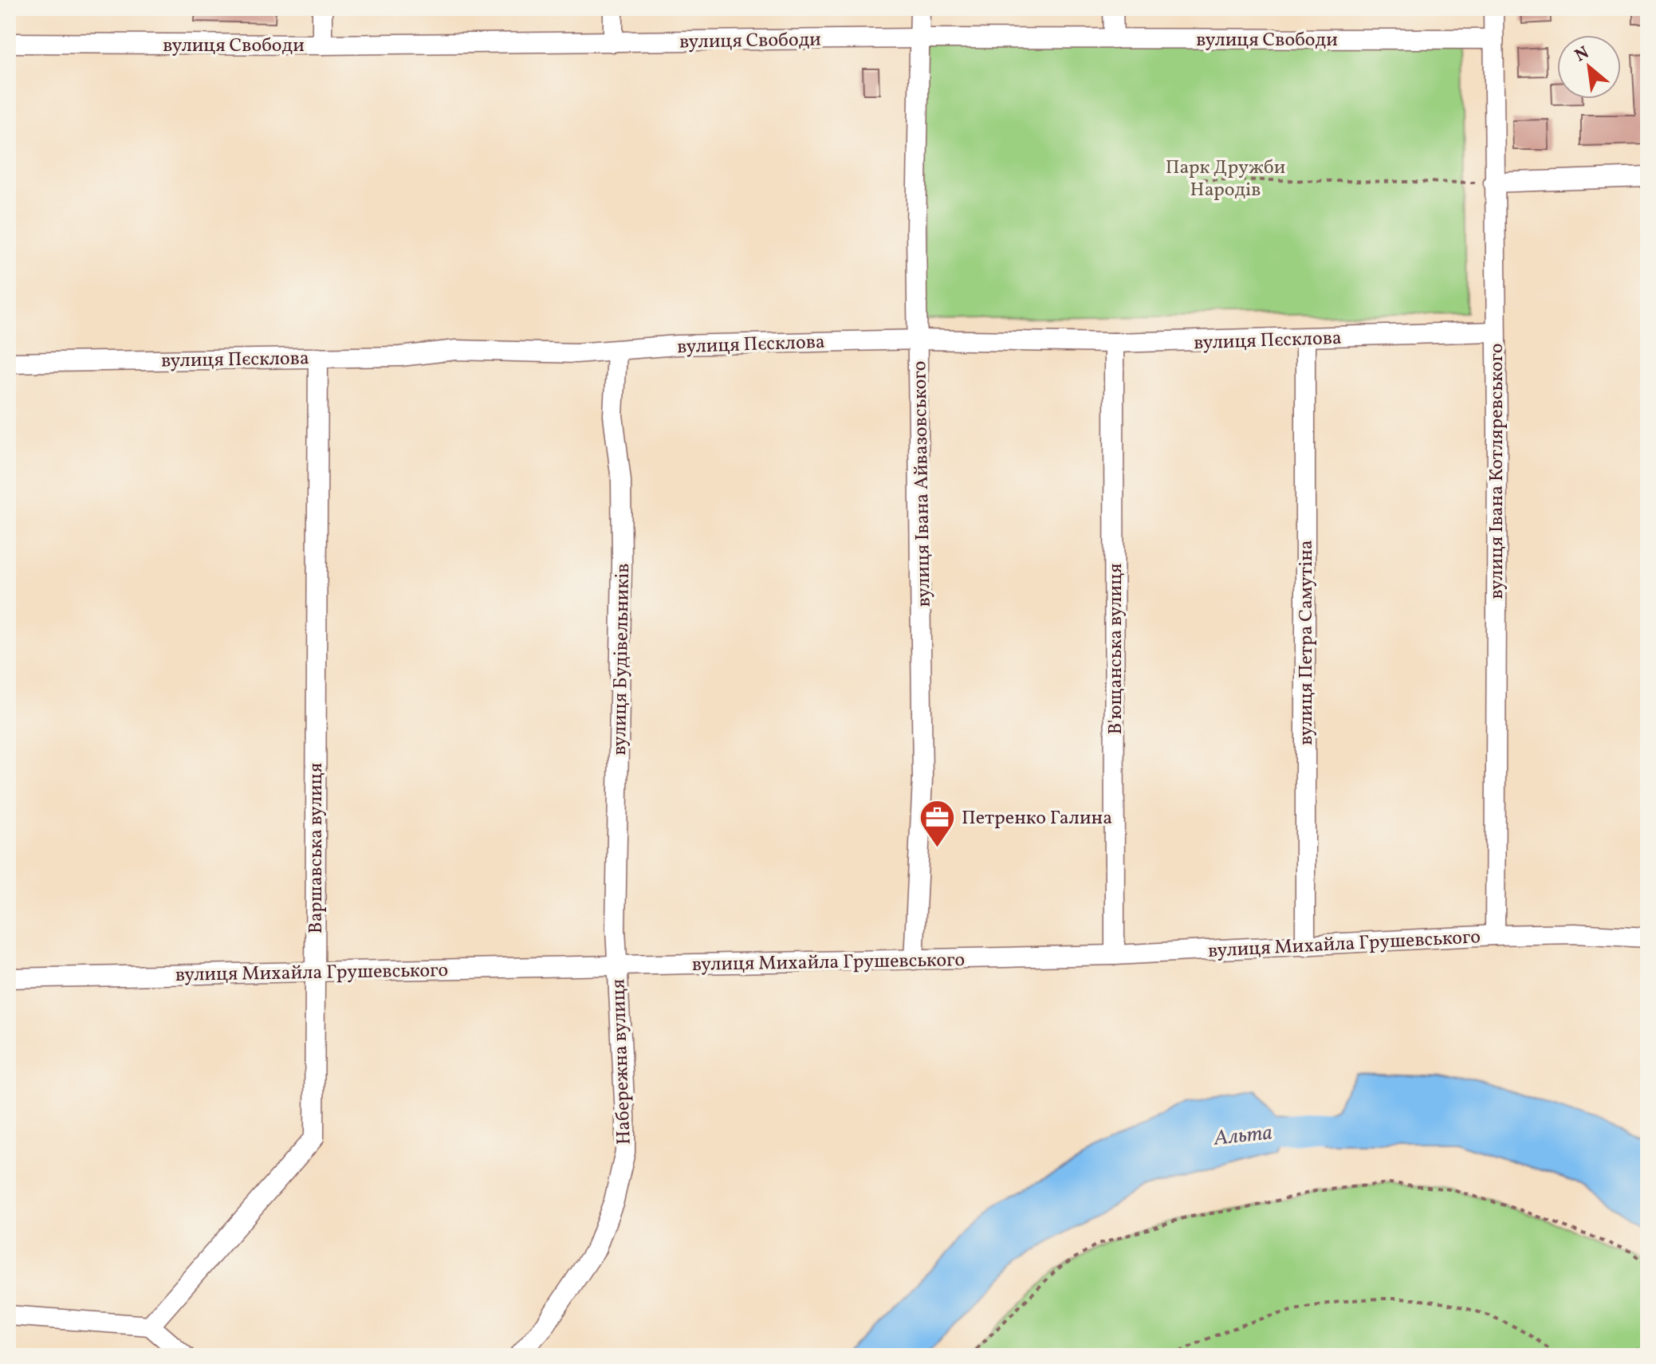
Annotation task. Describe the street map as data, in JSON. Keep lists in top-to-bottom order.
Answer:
{
  "streets": {
    "street": [
      "вулиця Свободи",
      "вулиця Пєсклова",
      "вулиця Івана Котляревського",
      "вулиця Івана Айвазовського",
      "вулиця Петра Самутіна",
      "В'ющанська вулиця",
      "вулиця Будівельників",
      "Варшавська вулиця",
      "вулиця Михайла Грушевського",
      "Набережна вулиця"
    ]
  },
  "crossings": [
    ["вулиця Свободи", "вулиця Івана Котляревського"],
    ["вулиця Свободи", "вулиця Івана Айвазовського"],
    ["вулиця Пєсклова", "вулиця Івана Котляревського"],
    ["вулиця Пєсклова", "вулиця Івана Айвазовського"],
    ["вулиця Пєсклова", "вулиця Петра Самутіна"],
    ["вулиця Пєсклова", "В'ющанська вулиця"],
    ["вулиця Пєсклова", "вулиця Будівельників"],
    ["вулиця Пєсклова", "Варшавська вулиця"],
    ["вулиця Івана Котляревського", "вулиця Михайла Грушевського"],
    ["вулиця Івана Айвазовського", "вулиця Михайла Грушевського"],
    ["вулиця Петра Самутіна", "вулиця Михайла Грушевського"],
    ["В'ющанська вулиця", "вулиця Михайла Грушевського"],
    ["вулиця Будівельників", "вулиця Михайла Грушевського"],
    ["вулиця Будівельників", "Набережна вулиця"],
    ["Варшавська вулиця", "вулиця Михайла Грушевського"],
    ["вулиця Михайла Грушевського", "Набережна вулиця"]
  ],
  "water": ["Альта"],
  "parks": ["Парк Дружби Народів"],
  "places": {
    "office": ["Петренко Галина"]
  },
  "north": "top left"
}
